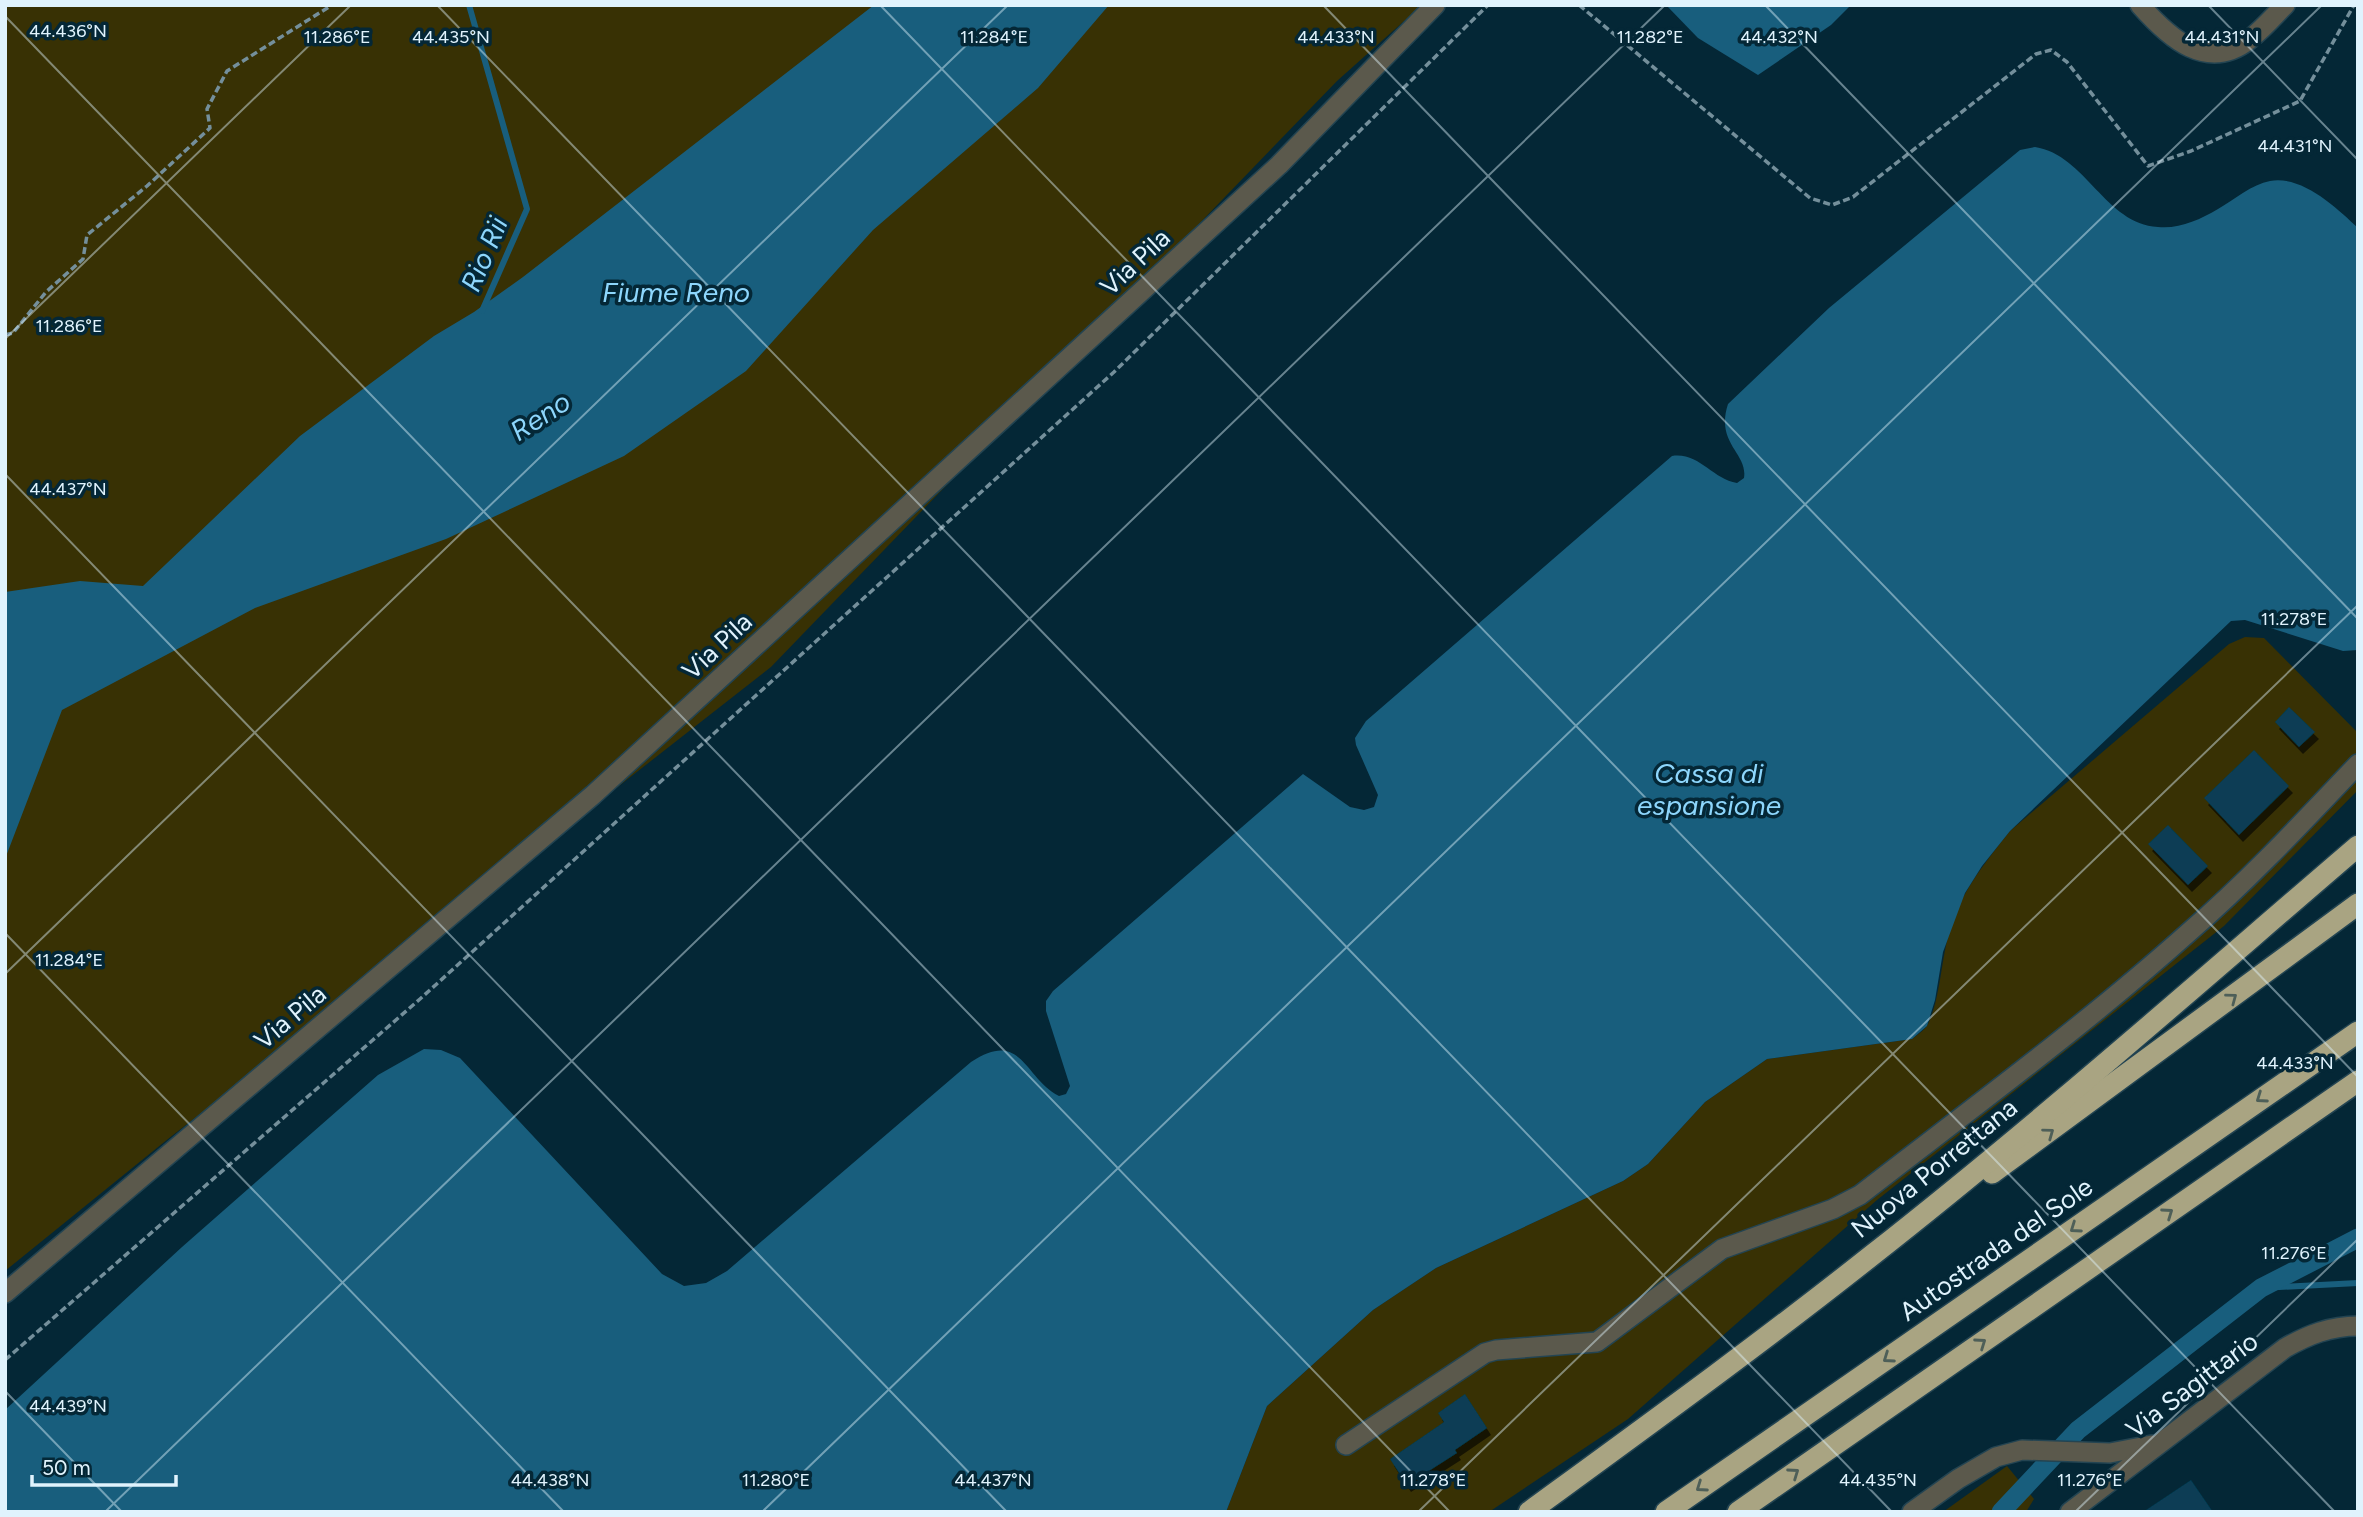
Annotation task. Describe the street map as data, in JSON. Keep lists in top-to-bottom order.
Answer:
{
  "streets": {
    "highway": ["Nuova Porrettana", "Autostrada del Sole"],
    "street": ["Via Pila", "Via Sagittario"]
  },
  "water": [
    "Rio Rii",
    "Fiume Reno",
    "Reno",
    "Cassa di espansione"
  ],
  "scale_bar": "50 m",
  "coordinates": [
    "44.436°N",
    "11.286°E",
    "11.284°E",
    "11.282°E",
    "44.431°N",
    "44.435°N",
    "44.433°N",
    "44.432°N",
    "44.437°N",
    "11.278°E",
    "11.276°E",
    "44.439°N",
    "44.438°N",
    "11.280°E"
  ]
}
